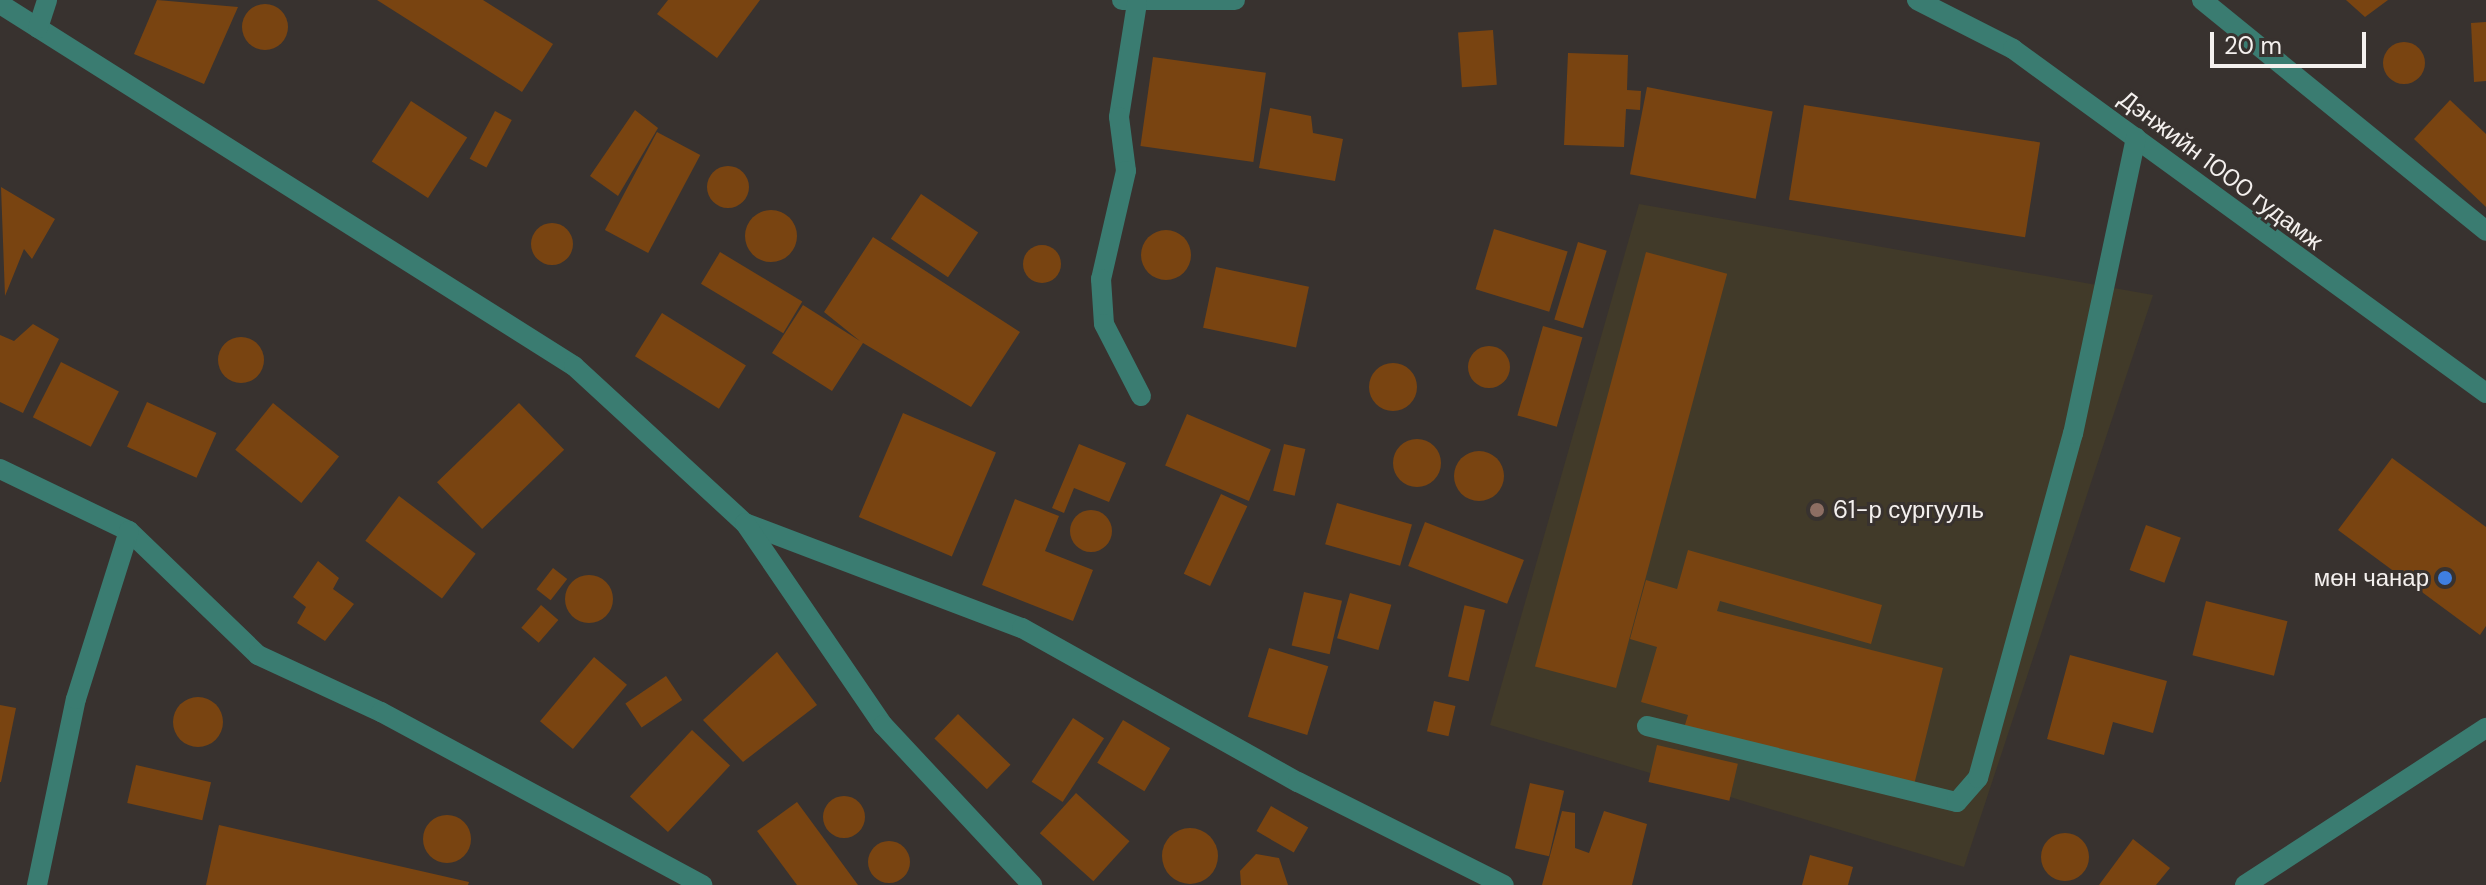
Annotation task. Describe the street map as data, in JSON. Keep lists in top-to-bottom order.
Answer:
{
  "streets": {
    "street": ["Дэнжийн 1000 гудамж"]
  },
  "places": ["61-р сургууль", "мөн чанар"],
  "scale_bar": "20 m"
}
